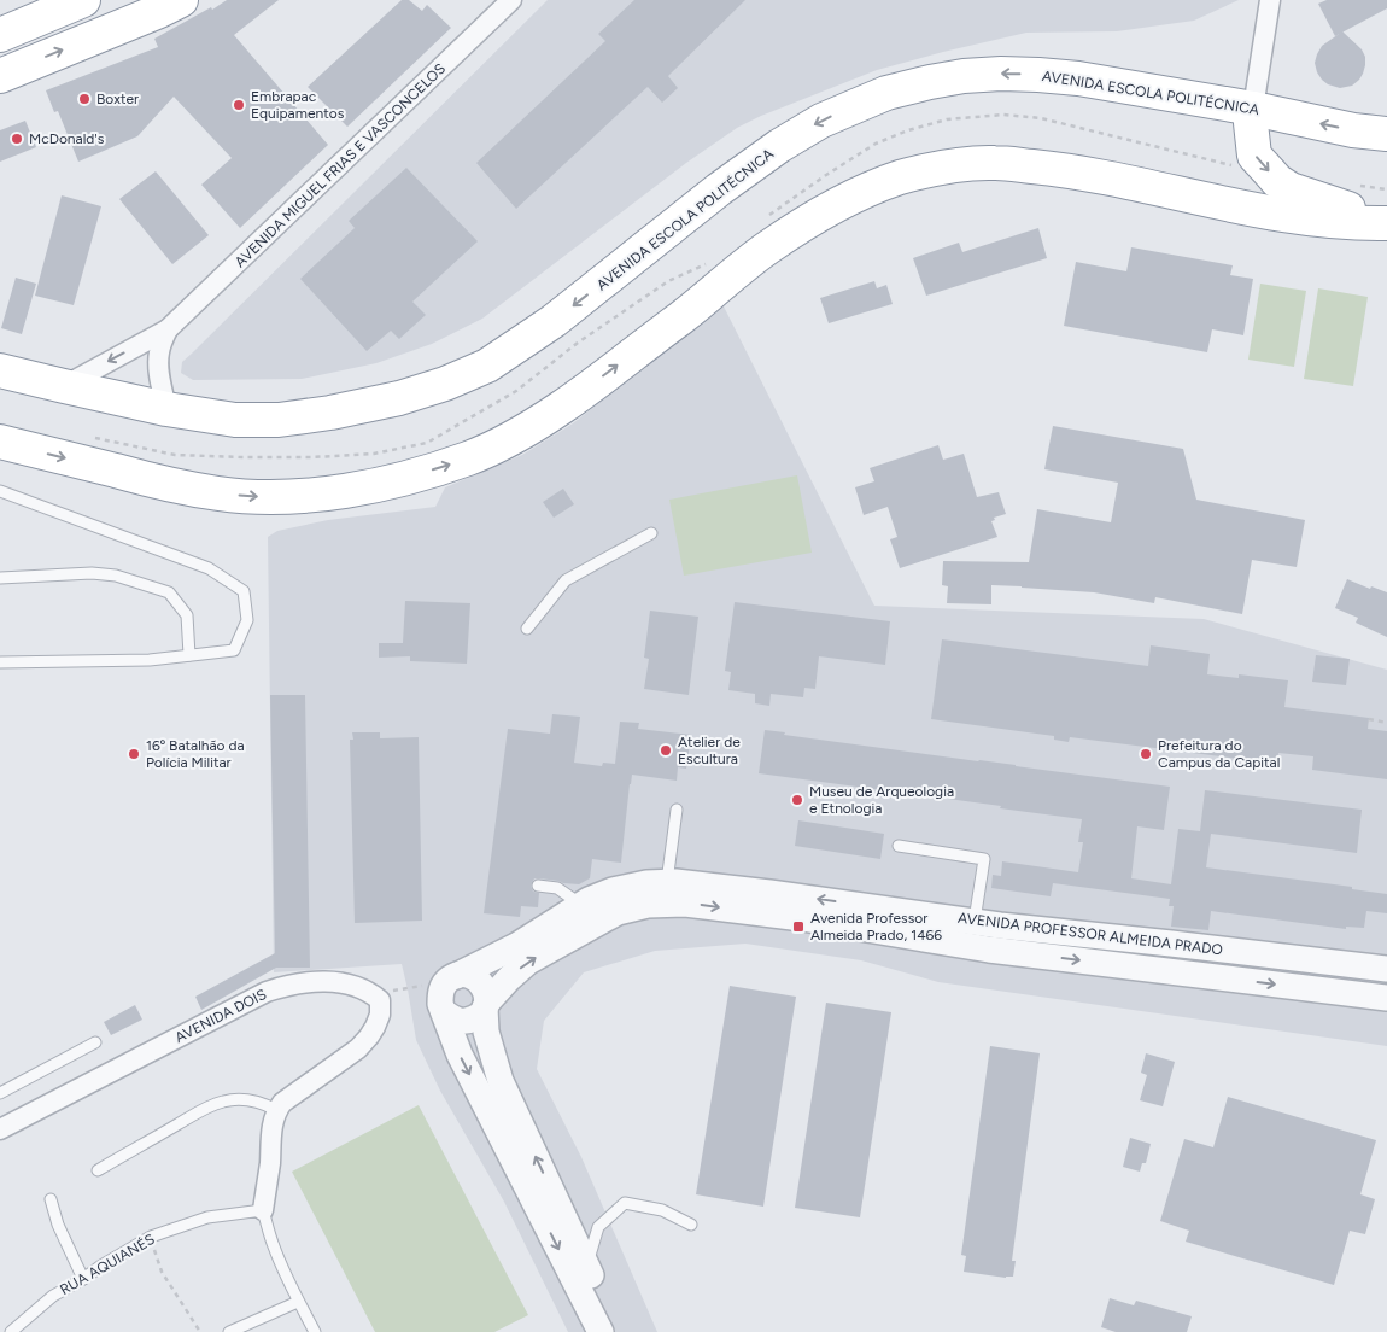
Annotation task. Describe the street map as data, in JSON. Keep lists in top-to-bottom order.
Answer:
{
  "streets": {
    "highway": ["AVENIDA ESCOLA POLITÉCNICA"],
    "street": ["AVENIDA MIGUEL FRIAS E VASCONCELOS", "AVENIDA PROFESSOR ALMEIDA PRADO", "AVENIDA DOIS"],
    "lane": ["RUA AQUIANÉS"]
  },
  "crossings": [
    ["AVENIDA ESCOLA POLITÉCNICA", "AVENIDA MIGUEL FRIAS E VASCONCELOS"]
  ],
  "places": {
    "other": [
      "Boxter",
      "Embrapac Equipamentos",
      "McDonald's",
      "Atelier de Escultura",
      "16º Batalhão da Polícia Militar",
      "Prefeitura do Campus da Capital",
      "Museu de Arqueologia e Etnologia"
    ],
    "transit": ["Avenida Professor Almeida Prado, 1466"]
  }
}
